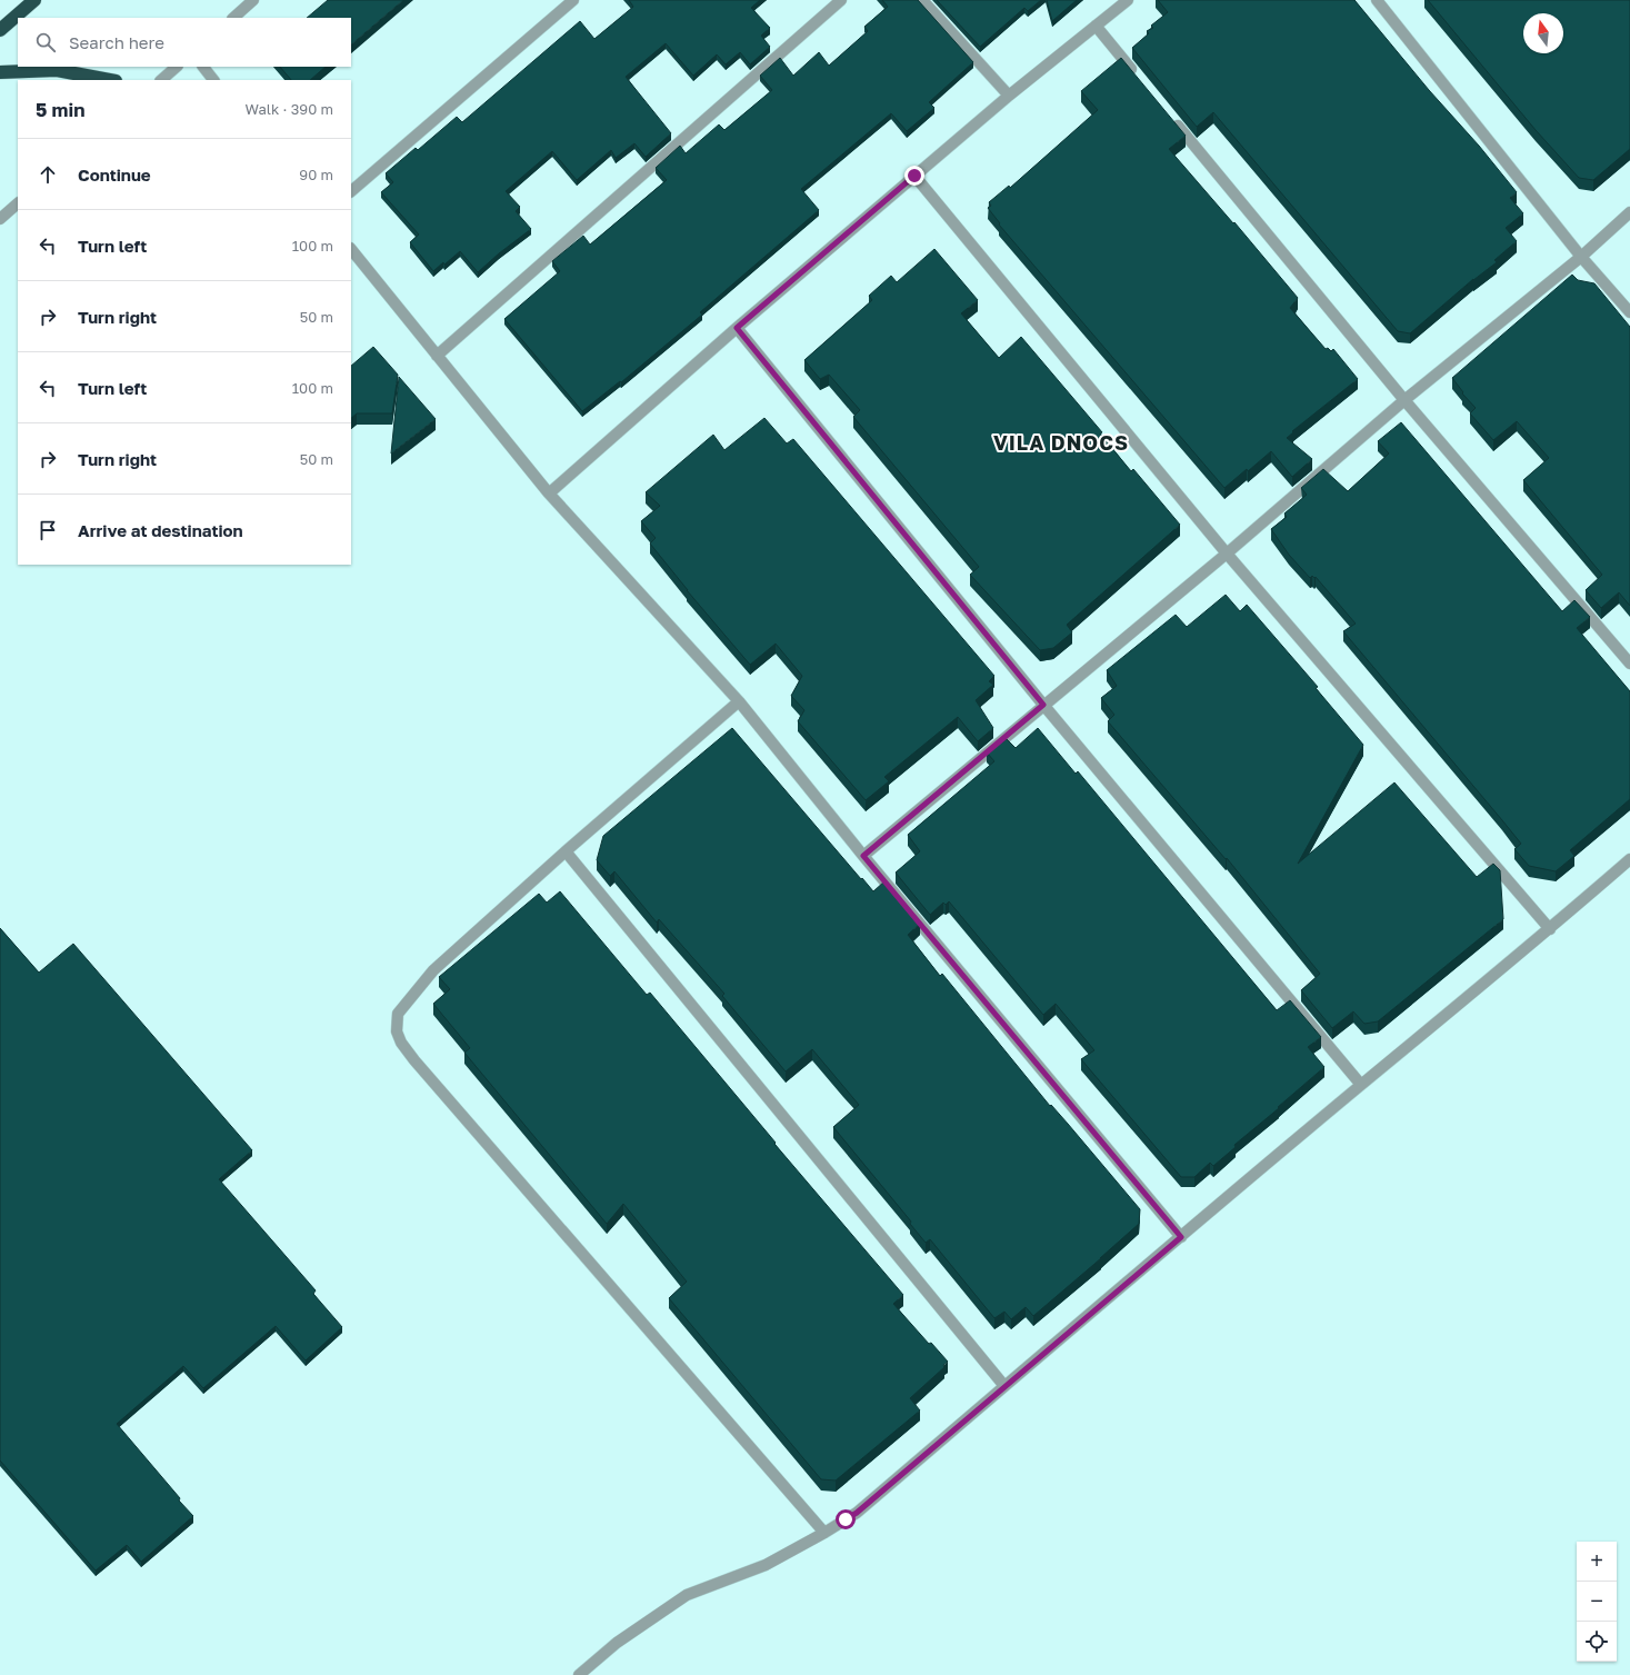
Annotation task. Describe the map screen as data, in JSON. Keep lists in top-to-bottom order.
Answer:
{
  "districts": ["VILA DNOCS"],
  "north": "top",
  "page": {
    "search": "Search here",
    "heading": ["5 min", "Walk · 390 m"],
    "list": [
      ["Continue", "90 m"],
      ["Turn left", "100 m"],
      ["Turn right", "50 m"],
      ["Turn left", "100 m"],
      ["Turn right", "50 m"],
      "Arrive at destination"
    ],
    "map_buttons": ["+", "−"]
  }
}
